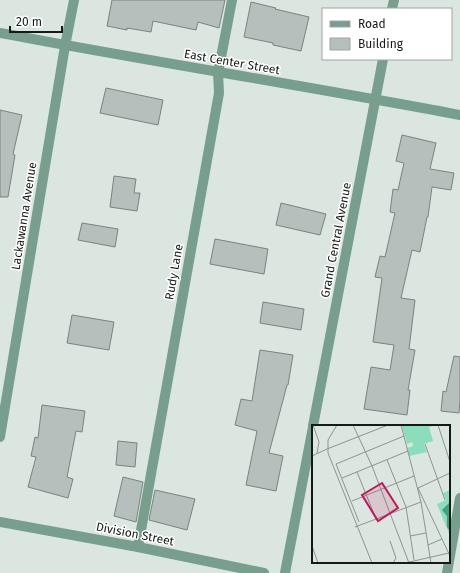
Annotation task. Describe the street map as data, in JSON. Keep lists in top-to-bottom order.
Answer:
{
  "streets": {
    "street": [
      "East Center Street",
      "Lackawanna Avenue",
      "Grand Central Avenue",
      "Rudy Lane",
      "Division Street"
    ]
  },
  "crossings": [
    ["East Center Street", "Lackawanna Avenue"],
    ["East Center Street", "Grand Central Avenue"],
    ["East Center Street", "Rudy Lane"],
    ["Rudy Lane", "Division Street"]
  ],
  "legend": ["Road", "Building"],
  "scale_bar": "20 m"
}
